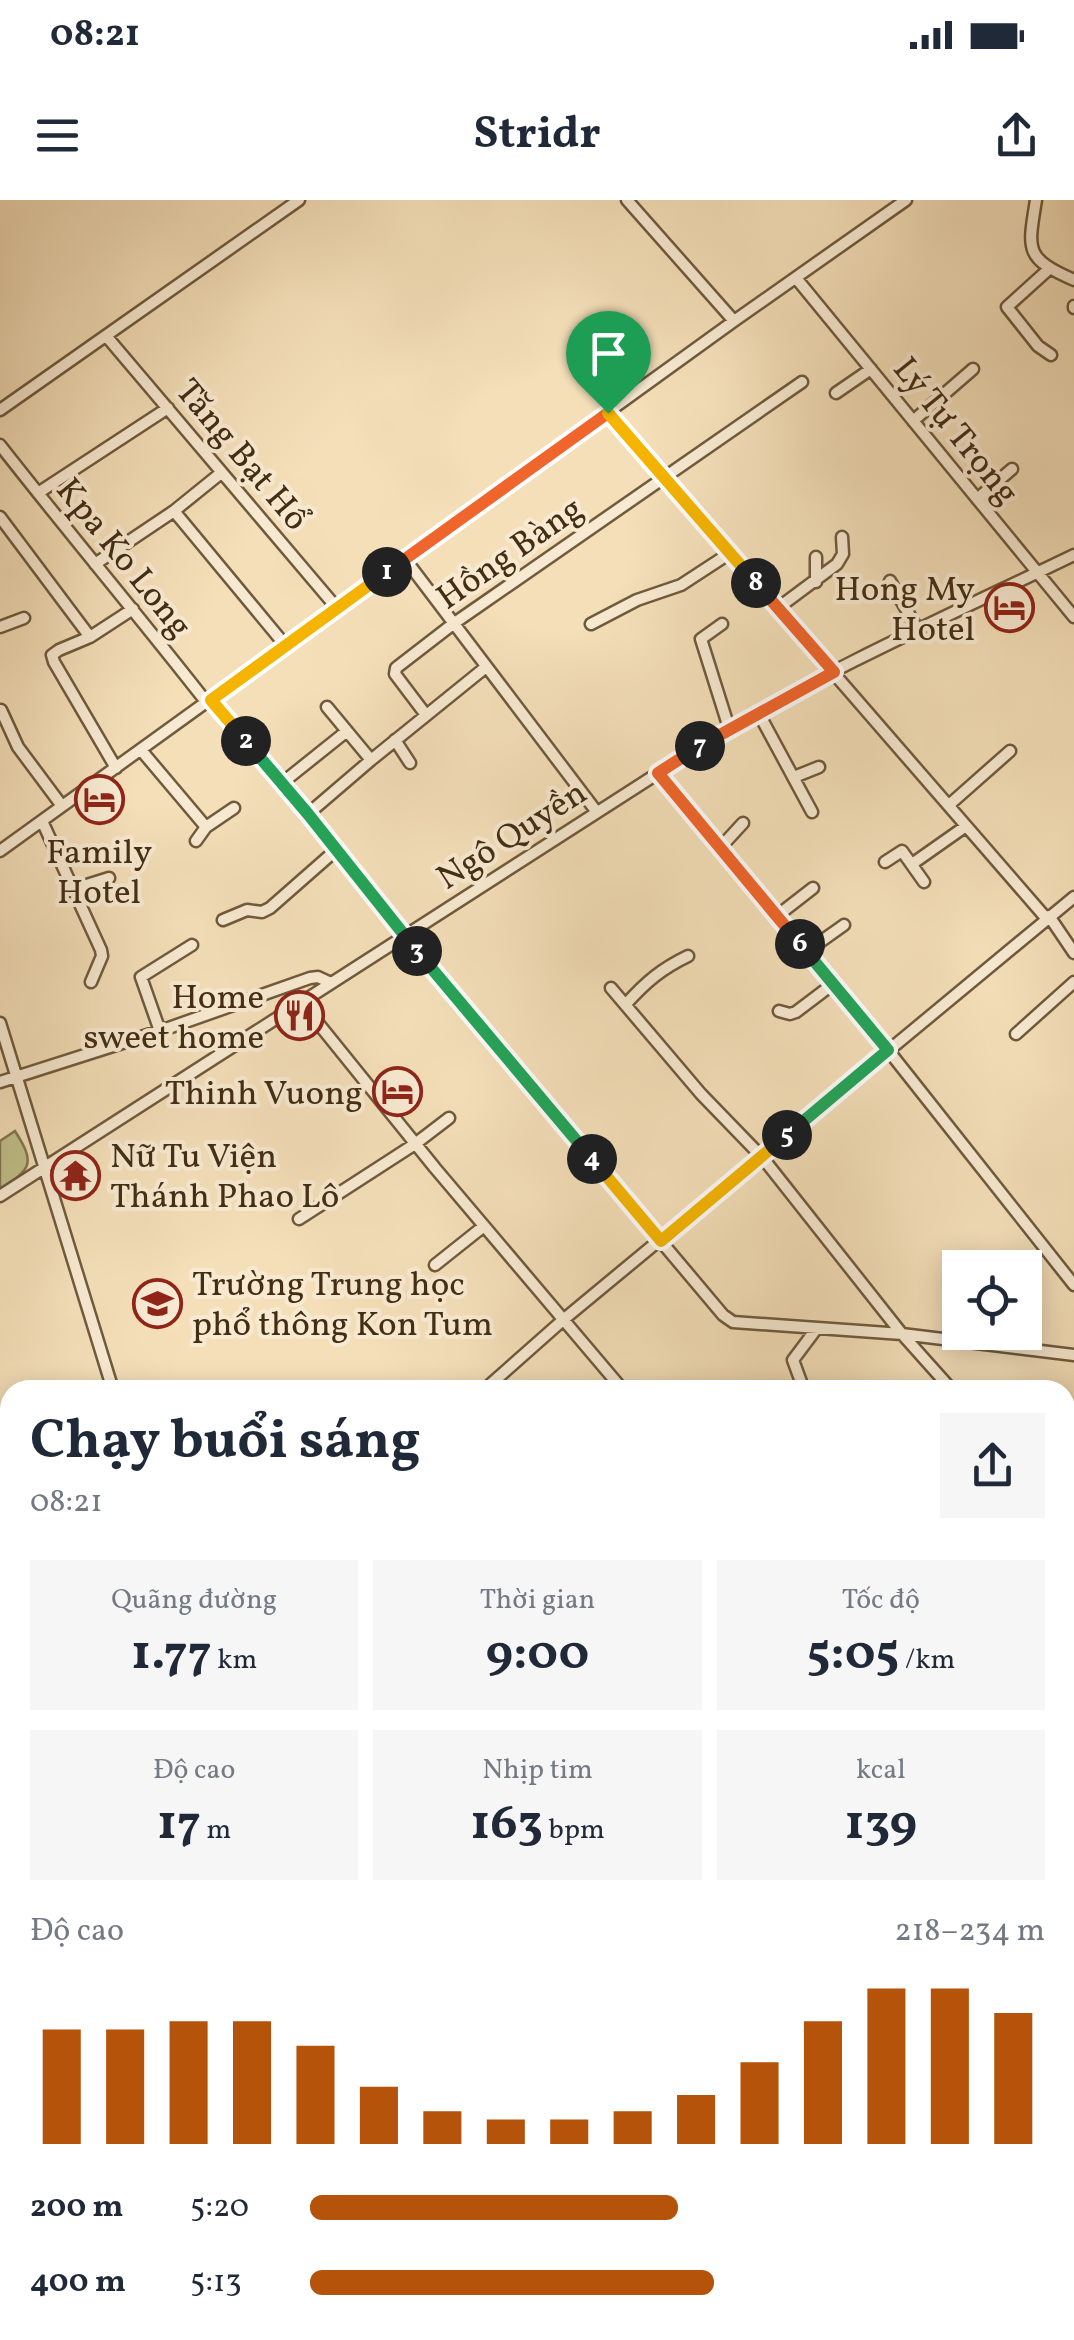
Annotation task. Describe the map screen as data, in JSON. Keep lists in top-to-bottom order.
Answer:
{
  "streets": {
    "street": [
      "Lý Tự Trọng",
      "Tăng Bạt Hổ",
      "Hồng Bàng",
      "Kpa Ko Long",
      "Ngô Quyền"
    ]
  },
  "crossings": [
    ["Lý Tự Trọng", "Ngô Quyền"],
    ["Kpa Ko Long", "Ngô Quyền"]
  ],
  "places": {
    "hotel": ["Hong My Hotel", "Family Hotel", "Thinh Vuong"],
    "restaurant": ["Home sweet home"],
    "temple": ["Nữ Tu Viện Thánh Phao Lô"],
    "school or university": ["Trường Trung học phổ thông Kon Tum"]
  },
  "page": {
    "status": "08:21",
    "header": "Stridr",
    "pins": [
      "1",
      "8",
      "2",
      "7",
      "6",
      "3",
      "5",
      "4"
    ],
    "heading": ["Chạy buổi sáng", "08:21"],
    "stats": [
      ["Quãng đường", "1.77 km"],
      ["Thời gian", "9:00"],
      ["Tốc độ", "5:05 /km"],
      ["Độ cao", "17 m"],
      ["Nhịp tim", "163 bpm"],
      ["kcal", "139"]
    ],
    "chart": ["Độ cao", "218–234 m"],
    "list": [
      {
        "name": "200 m",
        "note": "5:20"
      },
      {
        "name": "400 m",
        "note": "5:13"
      }
    ]
  }
}
